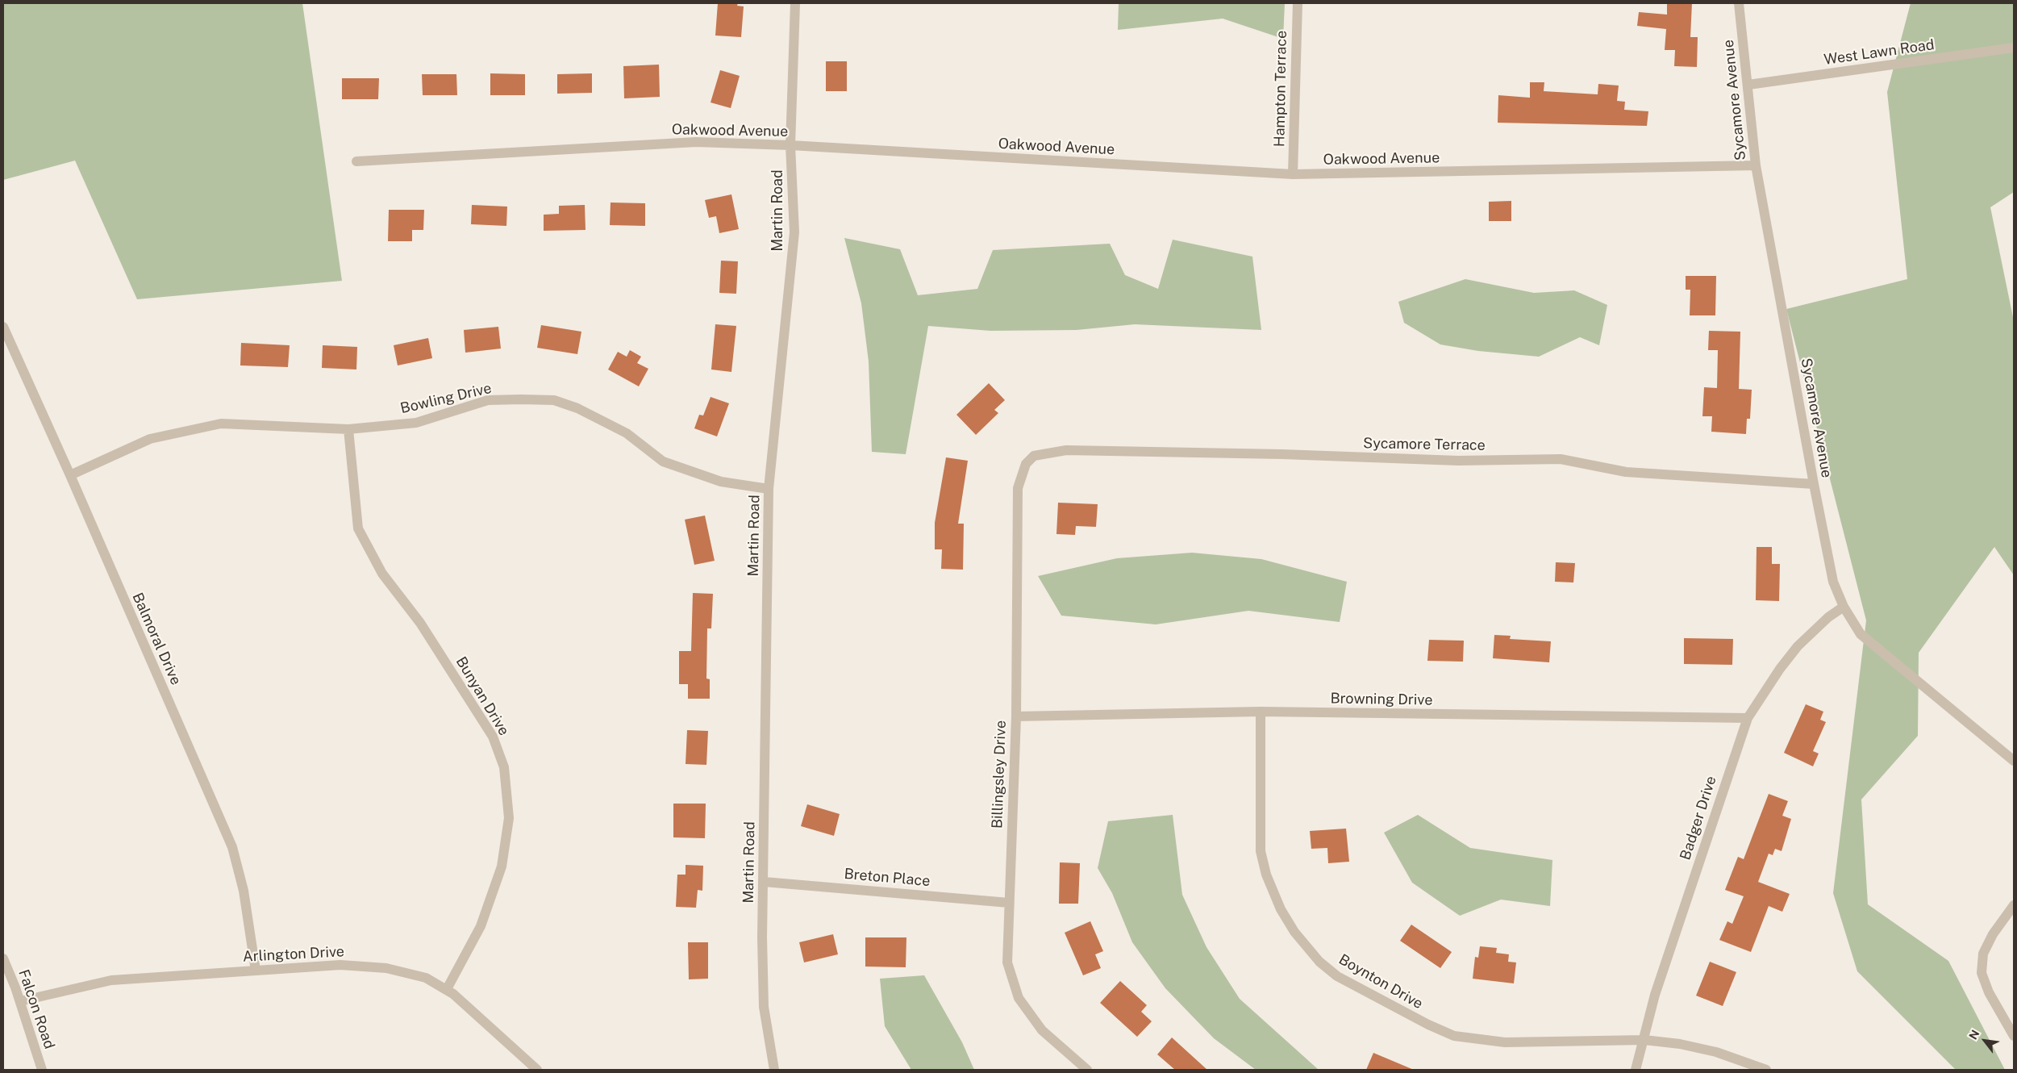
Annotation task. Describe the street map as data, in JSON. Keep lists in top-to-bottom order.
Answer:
{
  "streets": {
    "street": [
      "West Lawn Road",
      "Hampton Terrace",
      "Sycamore Avenue",
      "Oakwood Avenue",
      "Martin Road",
      "Bowling Drive",
      "Sycamore Terrace",
      "Balmoral Drive",
      "Bunyan Drive",
      "Browning Drive",
      "Billingsley Drive",
      "Badger Drive",
      "Breton Place",
      "Arlington Drive",
      "Boynton Drive",
      "Falcon Road"
    ]
  },
  "crossings": [
    ["West Lawn Road", "Sycamore Avenue"],
    ["Hampton Terrace", "Oakwood Avenue"],
    ["Sycamore Avenue", "Oakwood Avenue"],
    ["Sycamore Avenue", "Sycamore Terrace"],
    ["Sycamore Avenue", "Badger Drive"],
    ["Oakwood Avenue", "Martin Road"],
    ["Martin Road", "Bowling Drive"],
    ["Martin Road", "Breton Place"],
    ["Bowling Drive", "Balmoral Drive"],
    ["Bowling Drive", "Bunyan Drive"],
    ["Sycamore Terrace", "Billingsley Drive"],
    ["Balmoral Drive", "Arlington Drive"],
    ["Bunyan Drive", "Arlington Drive"],
    ["Browning Drive", "Billingsley Drive"],
    ["Browning Drive", "Badger Drive"],
    ["Browning Drive", "Boynton Drive"],
    ["Billingsley Drive", "Breton Place"],
    ["Badger Drive", "Boynton Drive"],
    ["Arlington Drive", "Falcon Road"]
  ],
  "north": "top left"
}
